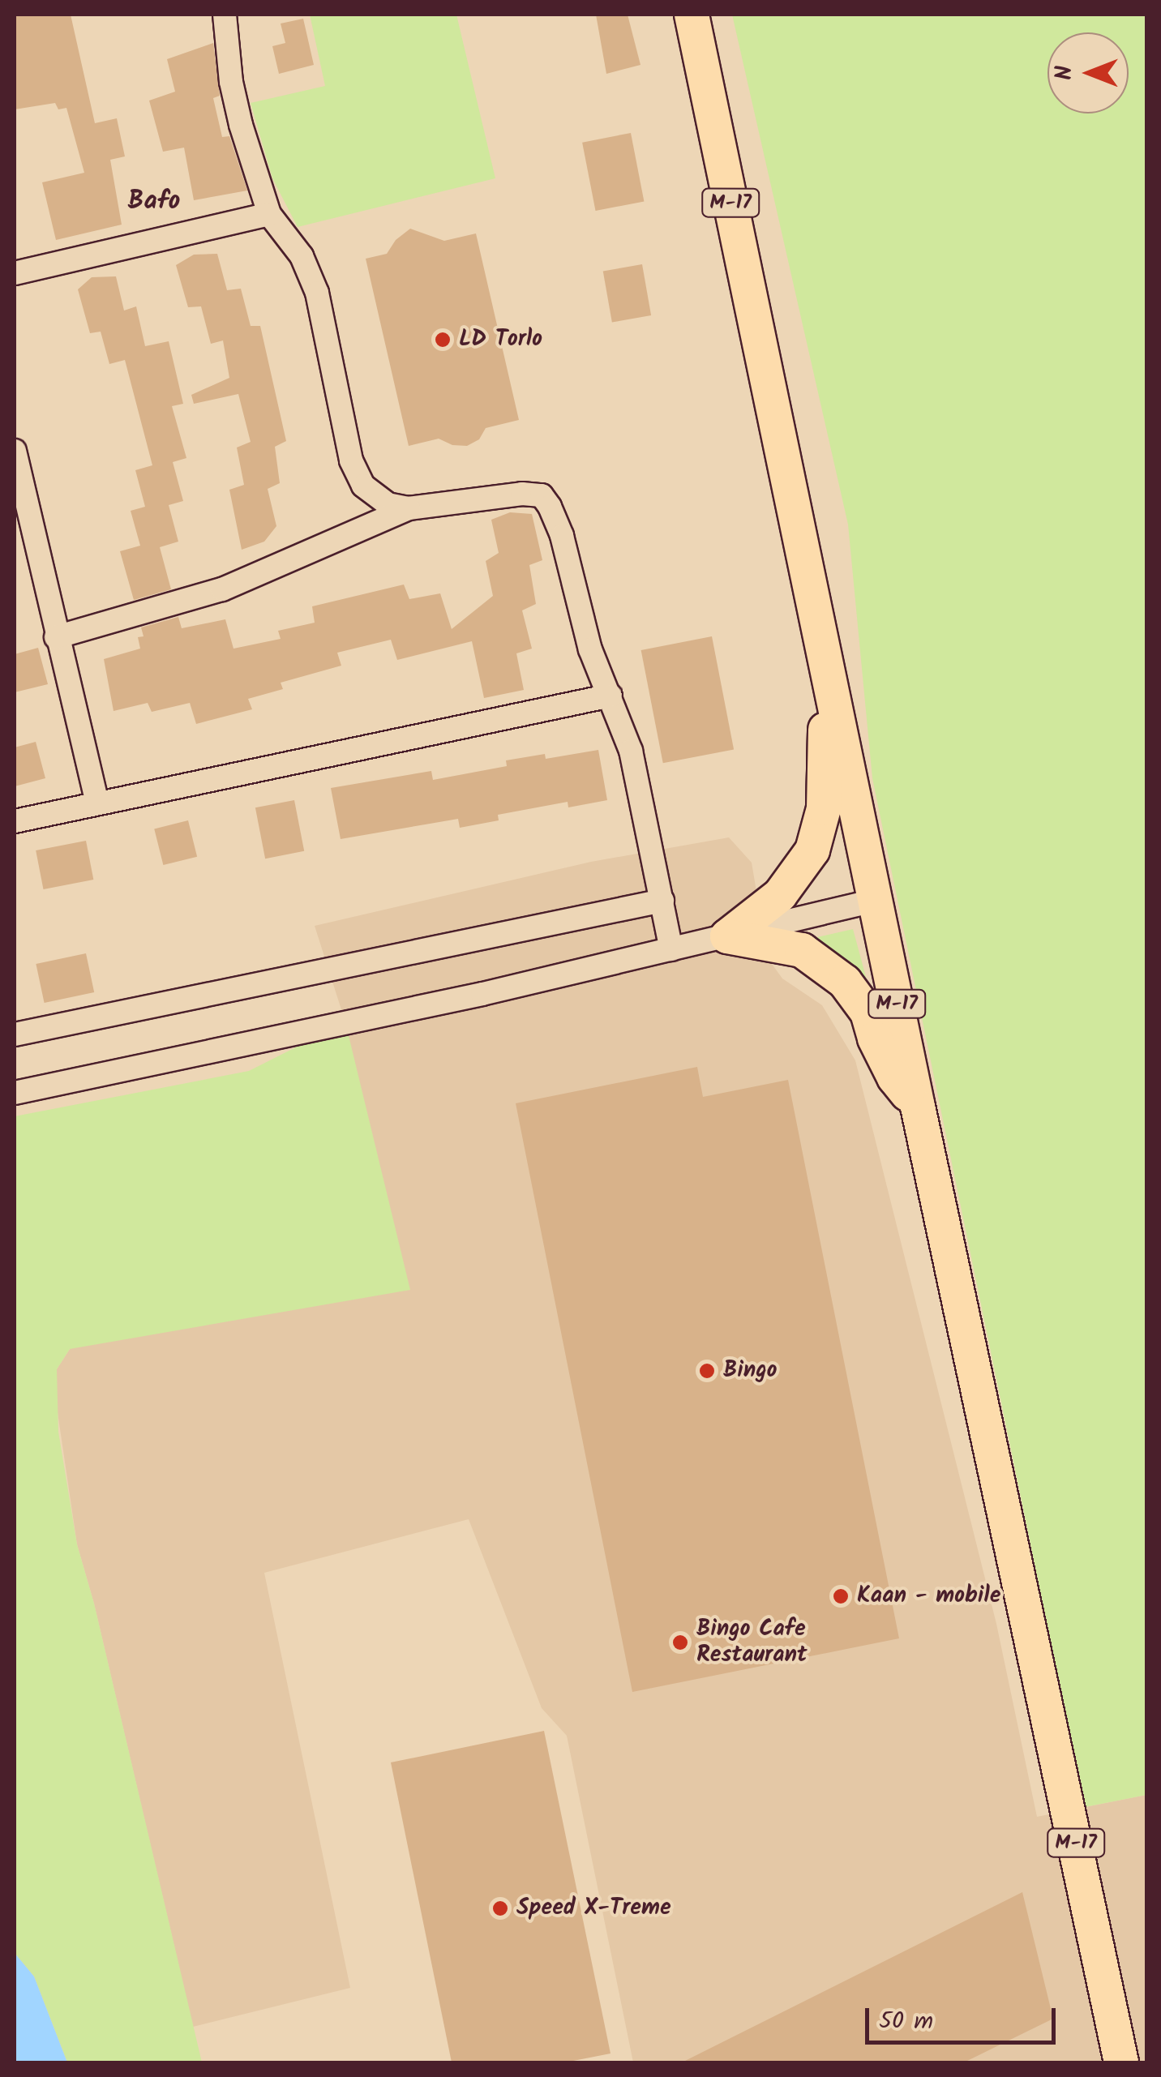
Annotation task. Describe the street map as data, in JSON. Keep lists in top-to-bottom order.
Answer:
{
  "streets": {
    "main road": ["M-17"]
  },
  "districts": ["Bafo"],
  "places": [
    "LD Torlo",
    "Bingo",
    "Kaan - mobile",
    "Bingo Cafe Restaurant",
    "Speed X-Treme"
  ],
  "scale_bar": "50 m",
  "north": "left"
}
